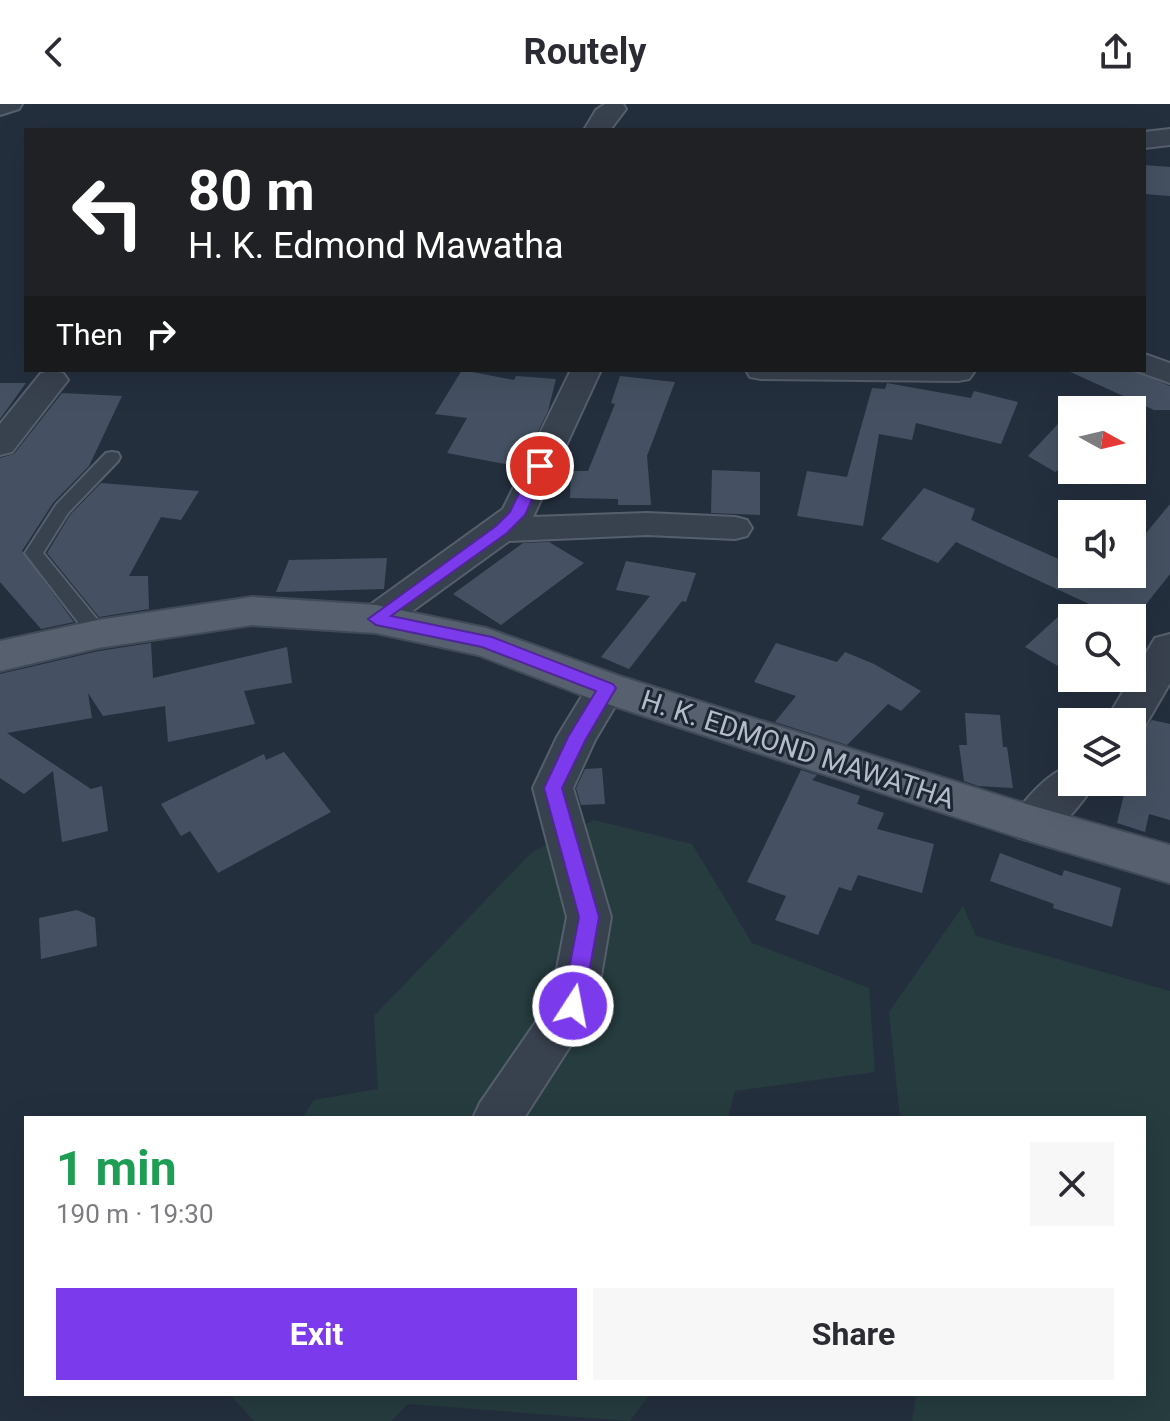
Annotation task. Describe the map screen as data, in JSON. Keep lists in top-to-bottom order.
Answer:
{
  "streets": {
    "main road": ["H. K. EDMOND MAWATHA"]
  },
  "north": "right",
  "page": {
    "header": "Routely",
    "turn": ["80 m", "H. K. Edmond Mawatha"],
    "then": "Then",
    "heading": ["1 min", "190 m · 19:30"],
    "buttons": ["Exit", "Share"]
  }
}
